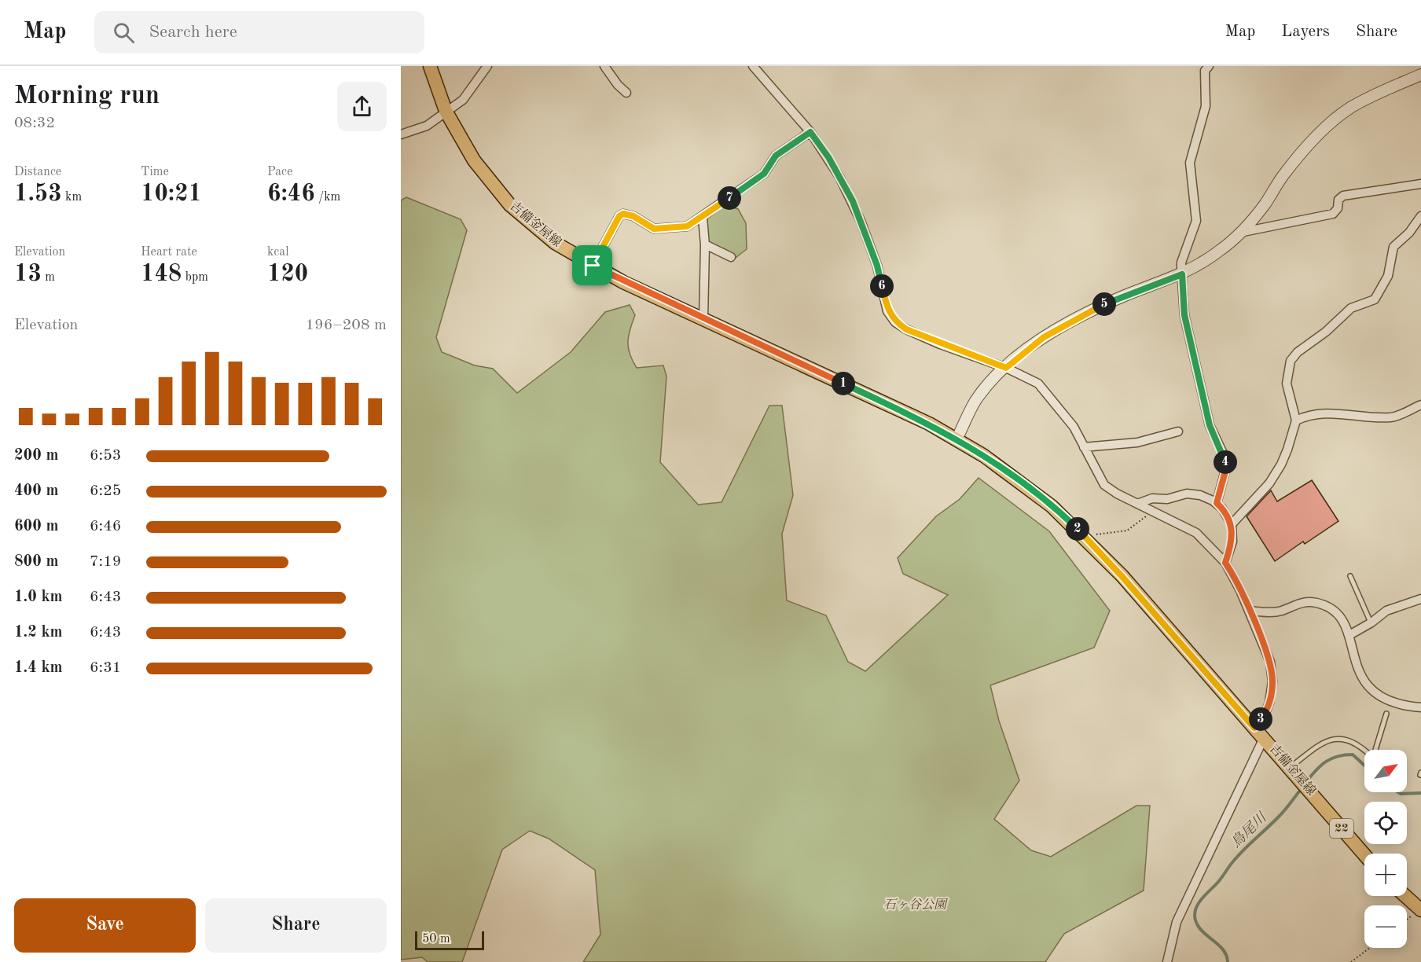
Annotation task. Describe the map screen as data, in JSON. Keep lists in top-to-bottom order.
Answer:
{
  "streets": {
    "main road": ["吉備金屋線", "22"]
  },
  "water": ["鳥尾川"],
  "parks": ["石ヶ谷公園"],
  "scale_bar": "50 m",
  "north": "top right",
  "page": {
    "header": "Map",
    "search": "Search here",
    "nav": ["Map", "Layers", "Share"],
    "heading": ["Morning run", "08:32"],
    "stats": [
      ["Distance", "1.53 km"],
      ["Time", "10:21"],
      ["Pace", "6:46 /km"],
      ["Elevation", "13 m"],
      ["Heart rate", "148 bpm"],
      ["kcal", "120"]
    ],
    "pins": [
      "7",
      "6",
      "5",
      "1",
      "4",
      "2",
      "3"
    ],
    "chart": ["Elevation", "196–208 m"],
    "list": [
      {
        "name": "200 m",
        "note": "6:53"
      },
      {
        "name": "400 m",
        "note": "6:25"
      },
      {
        "name": "600 m",
        "note": "6:46"
      },
      {
        "name": "800 m",
        "note": "7:19"
      },
      {
        "name": "1.0 km",
        "note": "6:43"
      },
      {
        "name": "1.2 km",
        "note": "6:43"
      },
      {
        "name": "1.4 km",
        "note": "6:31"
      }
    ],
    "map_buttons": ["+", "−"],
    "buttons": ["Save", "Share"],
    "scale": "50 m"
  }
}
